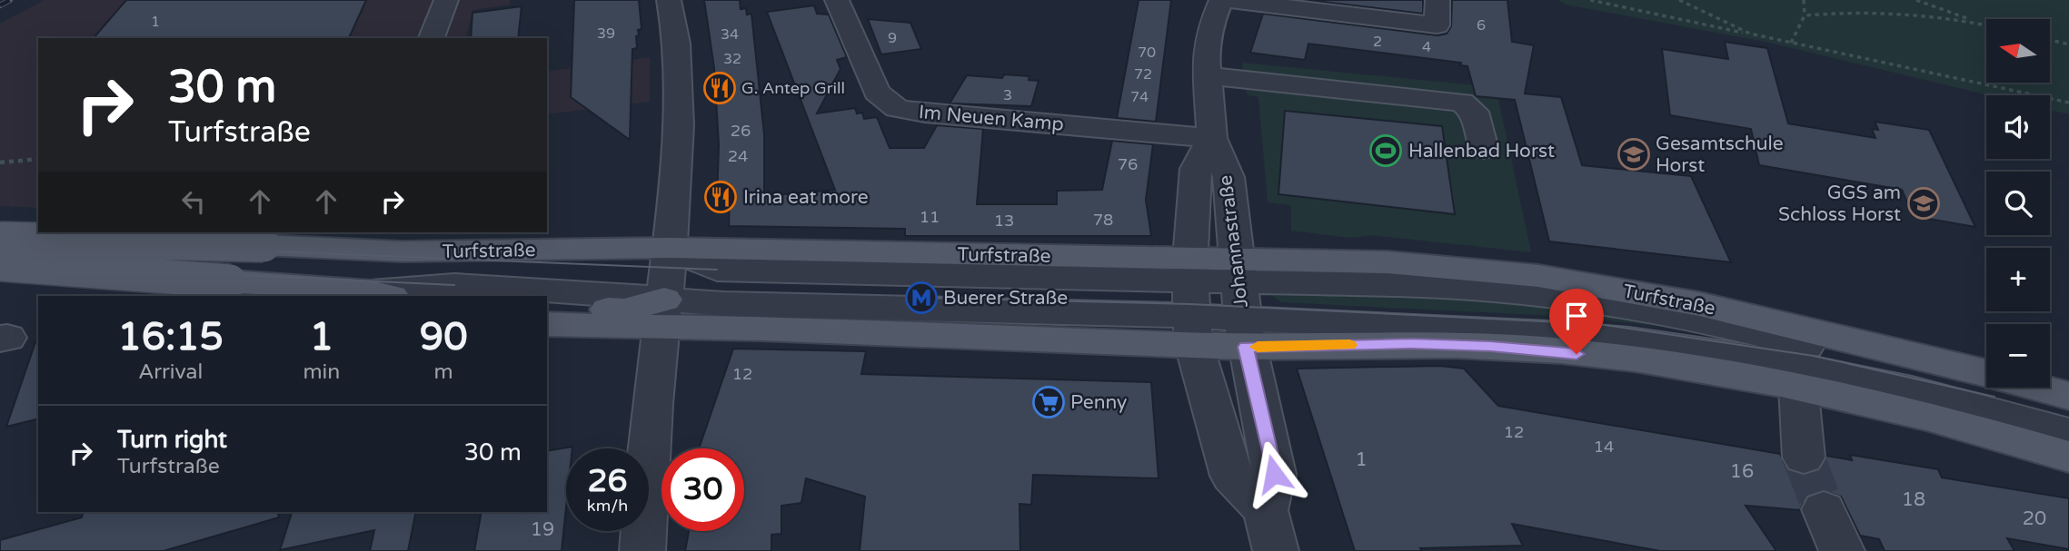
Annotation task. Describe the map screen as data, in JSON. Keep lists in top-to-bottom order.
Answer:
{
  "streets": {
    "main road": ["Turfstraße"],
    "street": ["Im Neuen Kamp", "Johannastraße"]
  },
  "crossings": [
    ["Im Neuen Kamp", "Johannastraße"],
    ["Johannastraße", "Turfstraße"]
  ],
  "places": {
    "restaurant": ["G. Antep Grill", "Irina eat more"],
    "sports": ["Hallenbad Horst"],
    "school or university": ["Gesamtschule Horst", "GGS am Schloss Horst"],
    "metro station": ["Buerer Straße"],
    "supermarket": ["Penny"]
  },
  "house_numbers": [
    "1",
    "6",
    "39",
    "34",
    "9",
    "2",
    "4",
    "70",
    "32",
    "72",
    "3",
    "74",
    "26",
    "24",
    "76",
    "11",
    "78",
    "13",
    "12",
    "12",
    "14",
    "1",
    "16",
    "18",
    "20",
    "19"
  ],
  "north": "left",
  "page": {
    "map_buttons": ["+", "−"],
    "turn": ["30 m", "Turfstraße"],
    "eta": [
      "16:15",
      "Arrival",
      "1",
      "min",
      "90",
      "m"
    ],
    "list": [
      {
        "name": "Turn right",
        "note": "Turfstraße",
        "value": "30 m"
      }
    ],
    "speed": "26 km/h",
    "limit": "30"
  }
}
